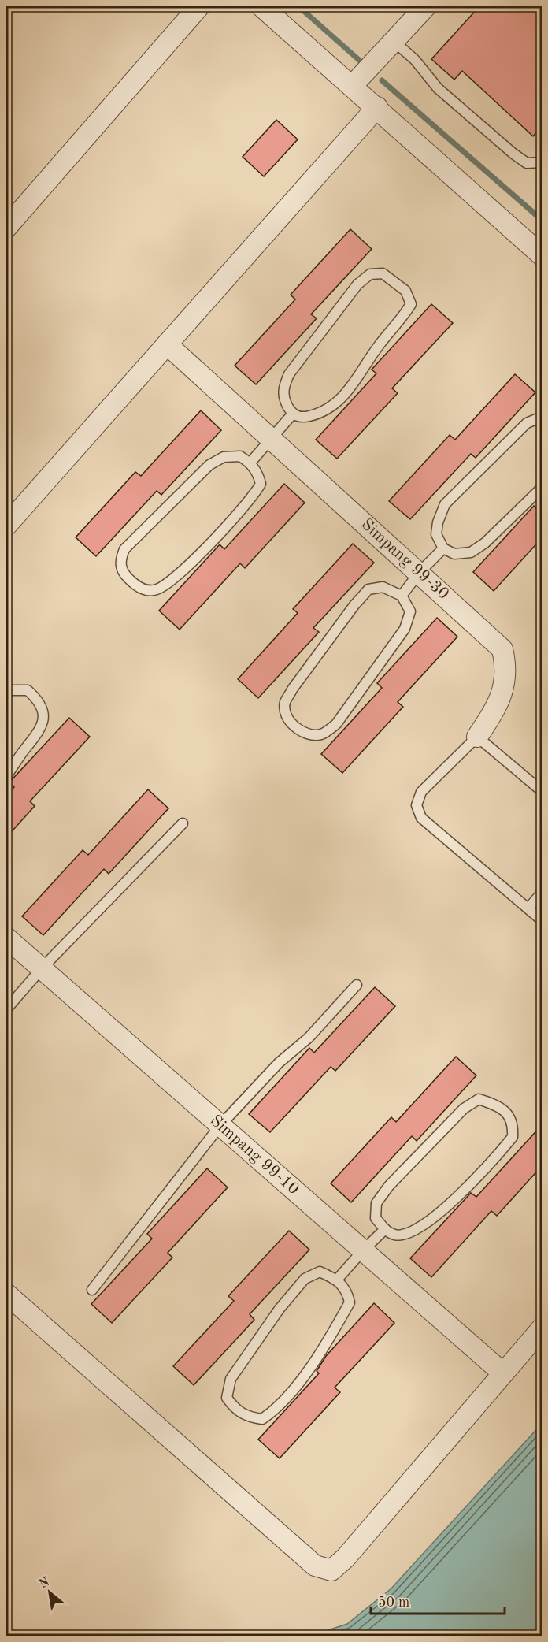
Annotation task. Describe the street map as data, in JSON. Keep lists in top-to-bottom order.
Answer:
{
  "streets": {
    "street": ["Simpang 99-30", "Simpang 99-10"]
  },
  "scale_bar": "50 m",
  "north": "top left"
}
